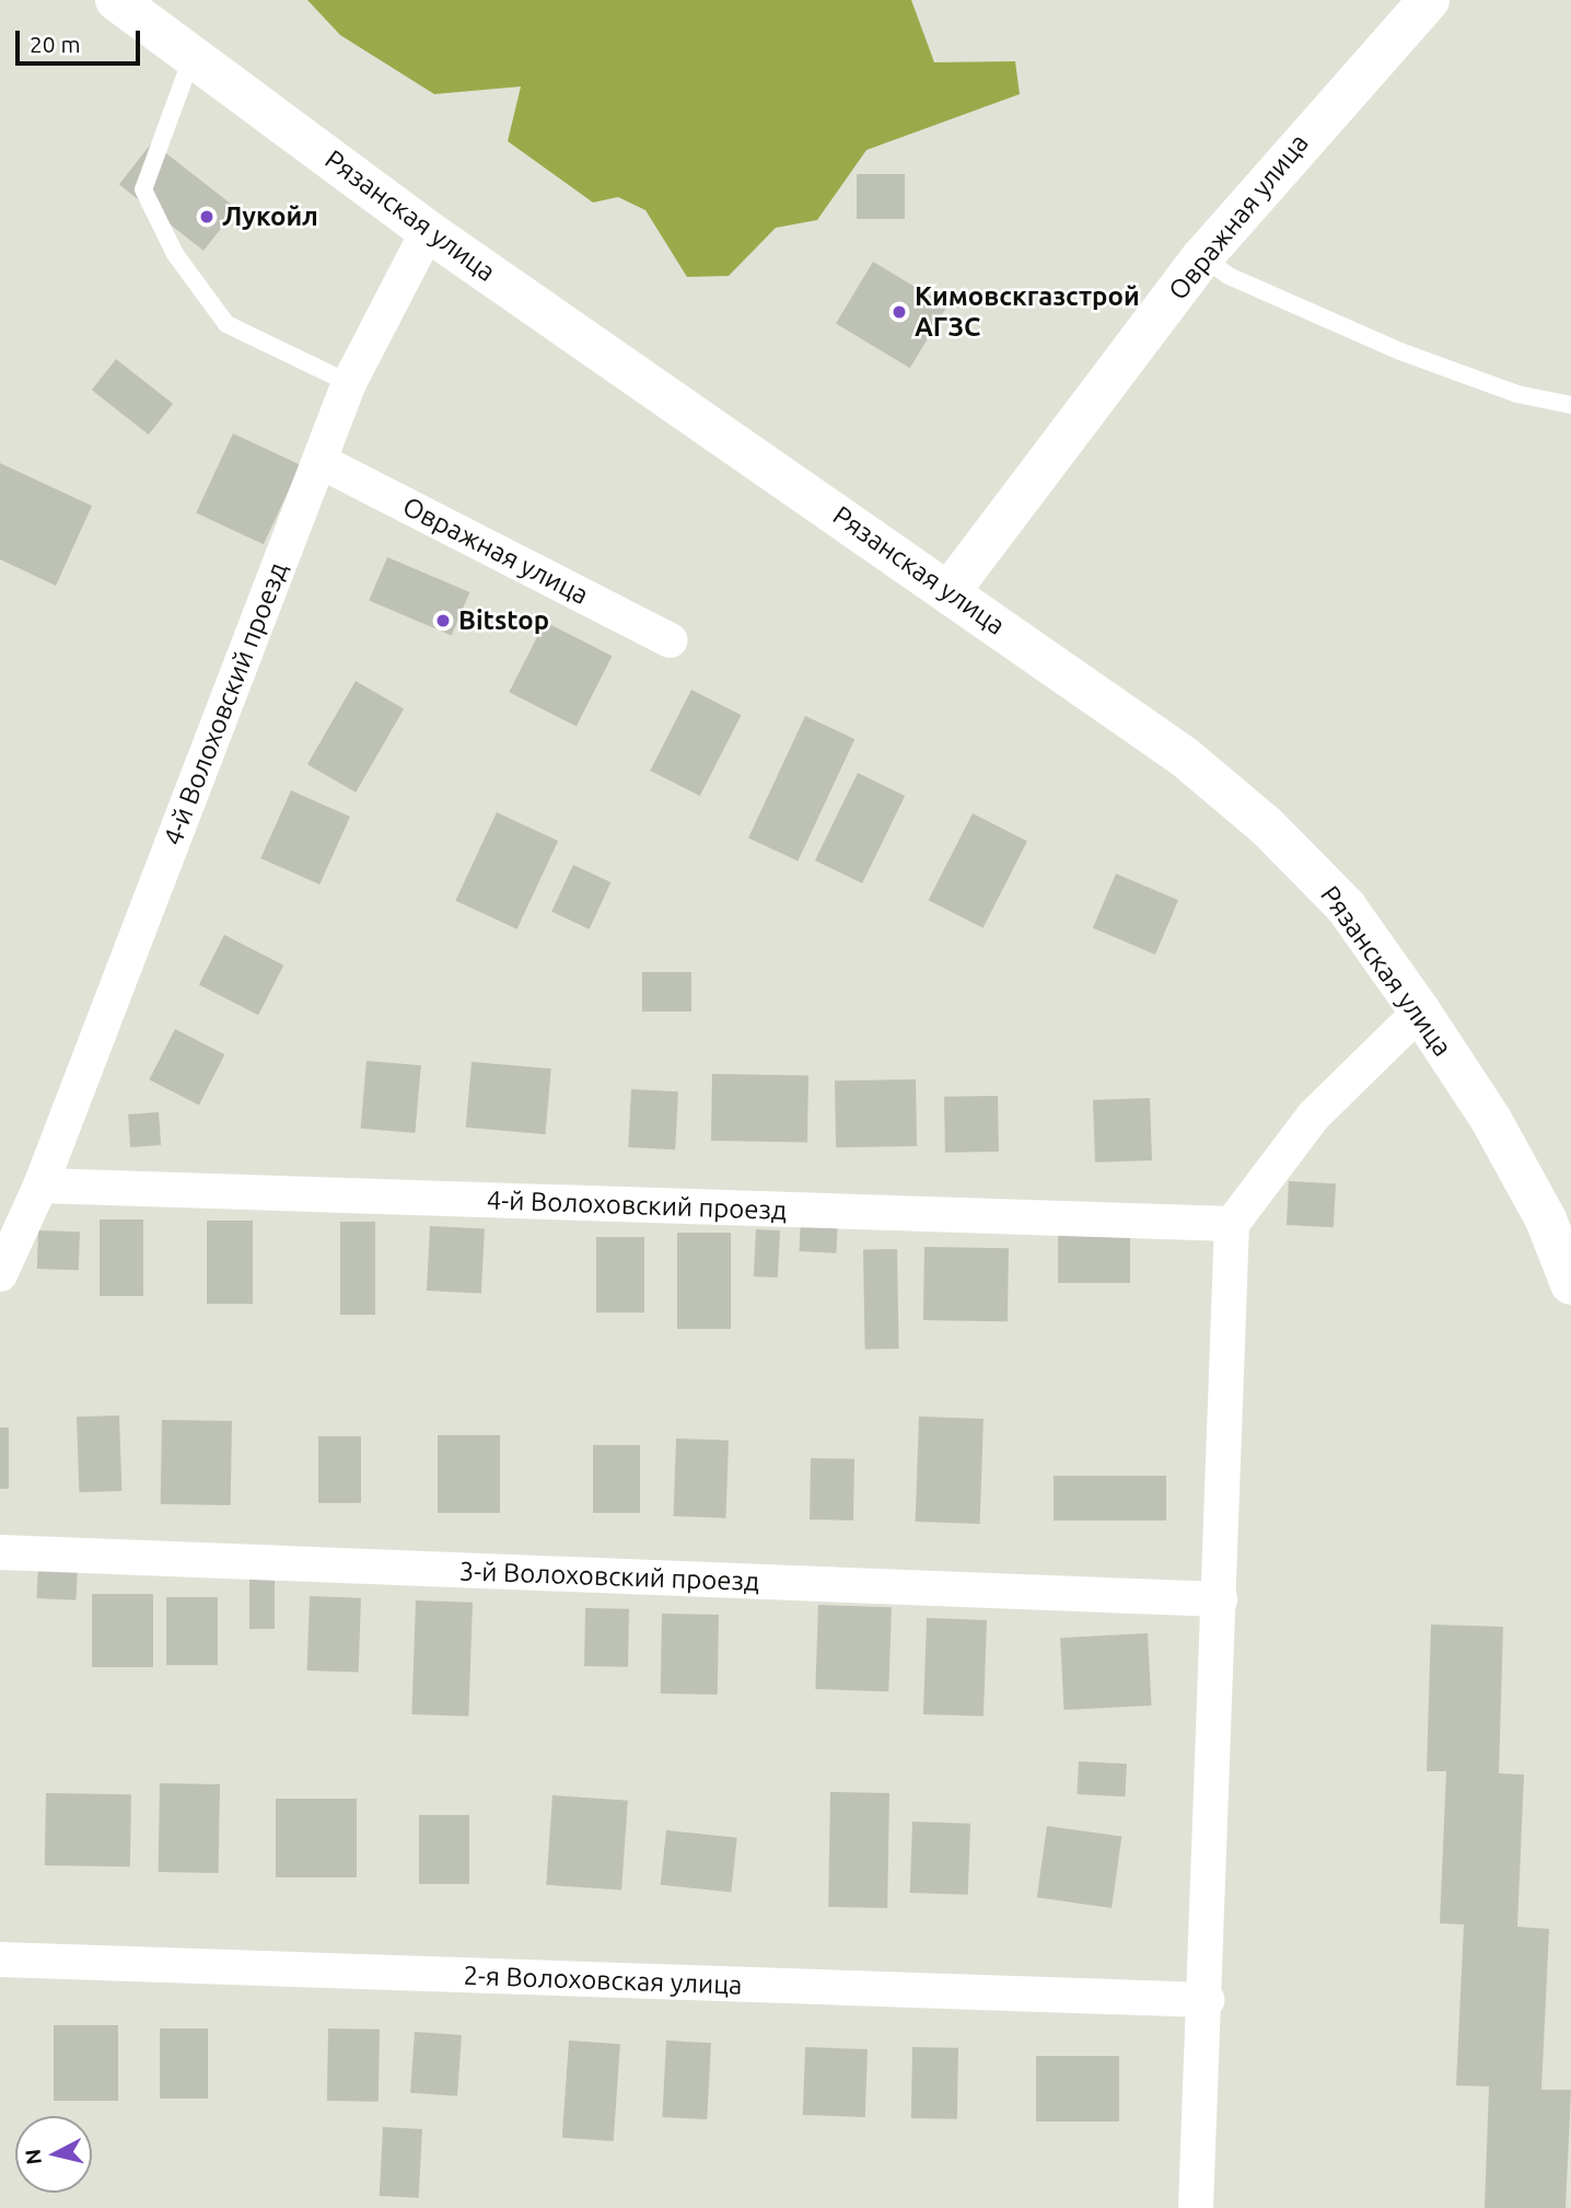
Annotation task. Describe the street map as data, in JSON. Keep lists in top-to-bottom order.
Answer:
{
  "streets": {
    "main road": ["Рязанская улица", "Овражная улица"],
    "street": ["4-й Волоховский проезд", "3-й Волоховский проезд", "2-я Волоховская улица"]
  },
  "crossings": [
    ["Рязанская улица", "Овражная улица"],
    ["Рязанская улица", "4-й Волоховский проезд"],
    ["Овражная улица", "4-й Волоховский проезд"]
  ],
  "places": ["Лукойл", "Кимовскгазстрой АГЗС", "Bitstop"],
  "scale_bar": "20 m",
  "north": "left"
}
